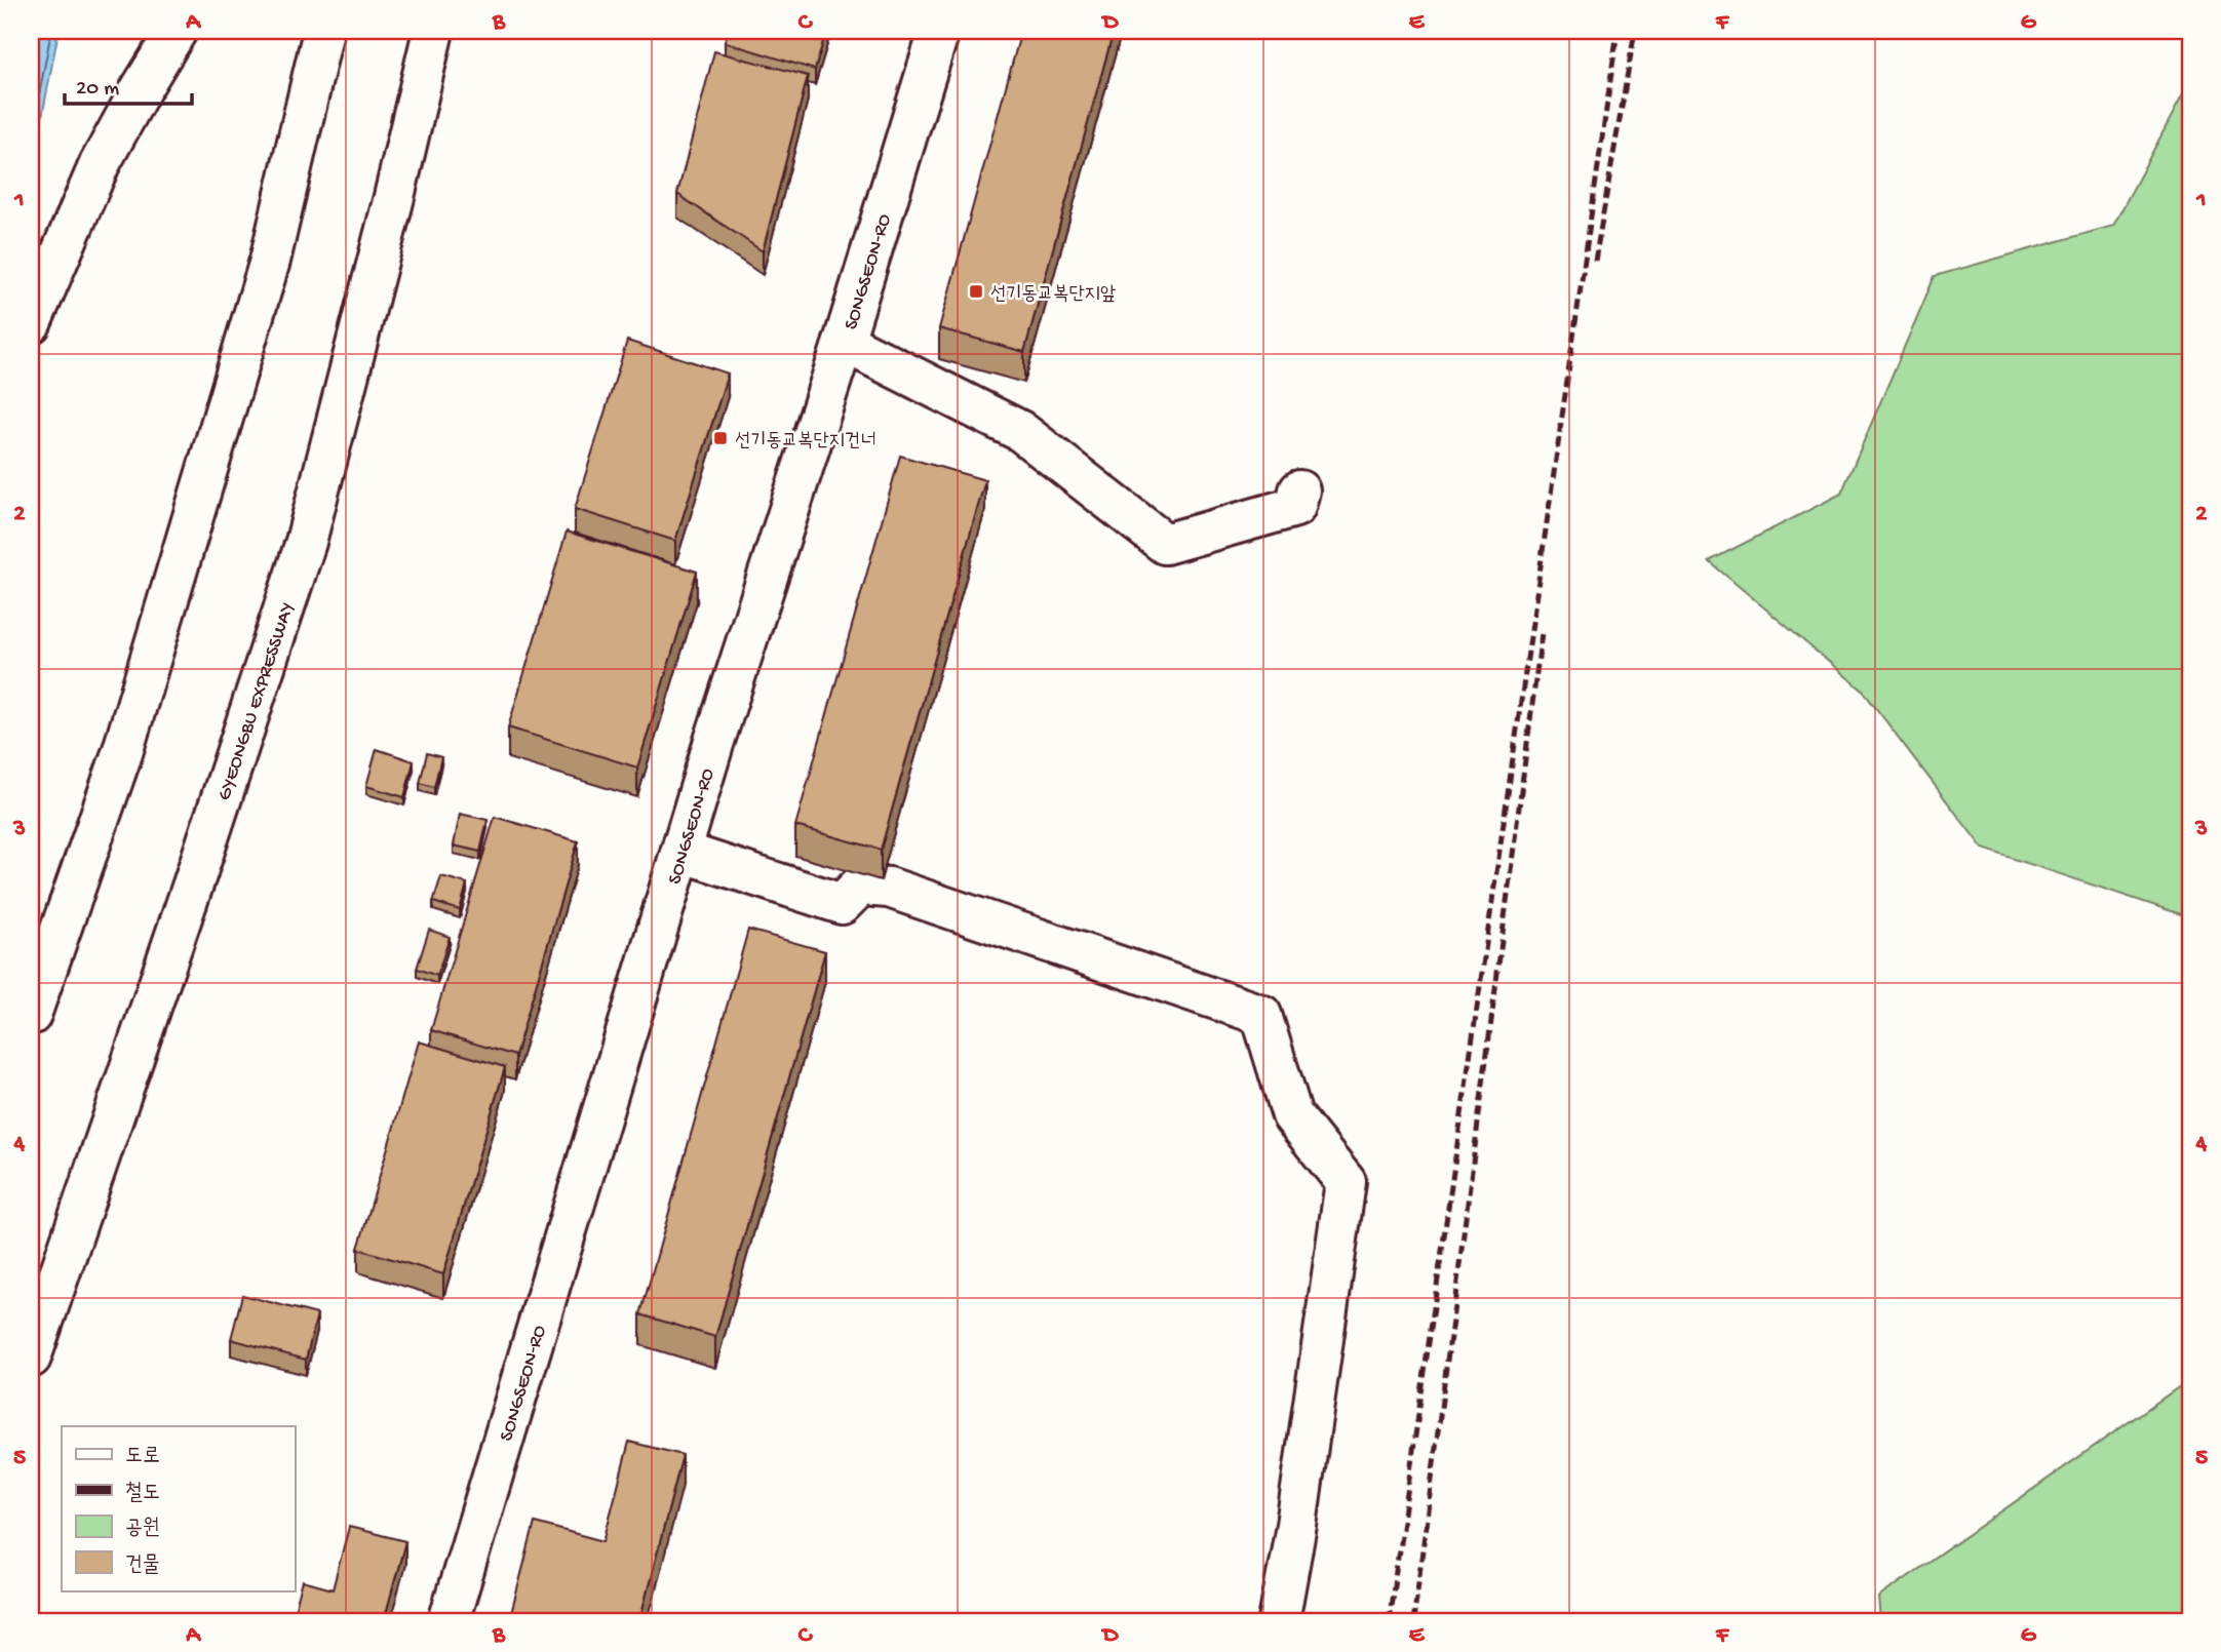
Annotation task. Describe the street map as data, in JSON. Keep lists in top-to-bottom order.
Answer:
{
  "streets": {
    "main road": ["SONGSEON-RO", "GYEONGBU EXPRESSWAY"]
  },
  "places": {
    "transit": ["선기동교복단지앞", "선기동교복단지건너"]
  },
  "legend": [
    "도로",
    "철도",
    "공원",
    "건물"
  ],
  "scale_bar": "20 m",
  "grid": {
    "columns": [
      "A",
      "B",
      "C",
      "D",
      "E",
      "F",
      "G"
    ],
    "rows": [
      "1",
      "2",
      "3",
      "4",
      "5"
    ]
  }
}
